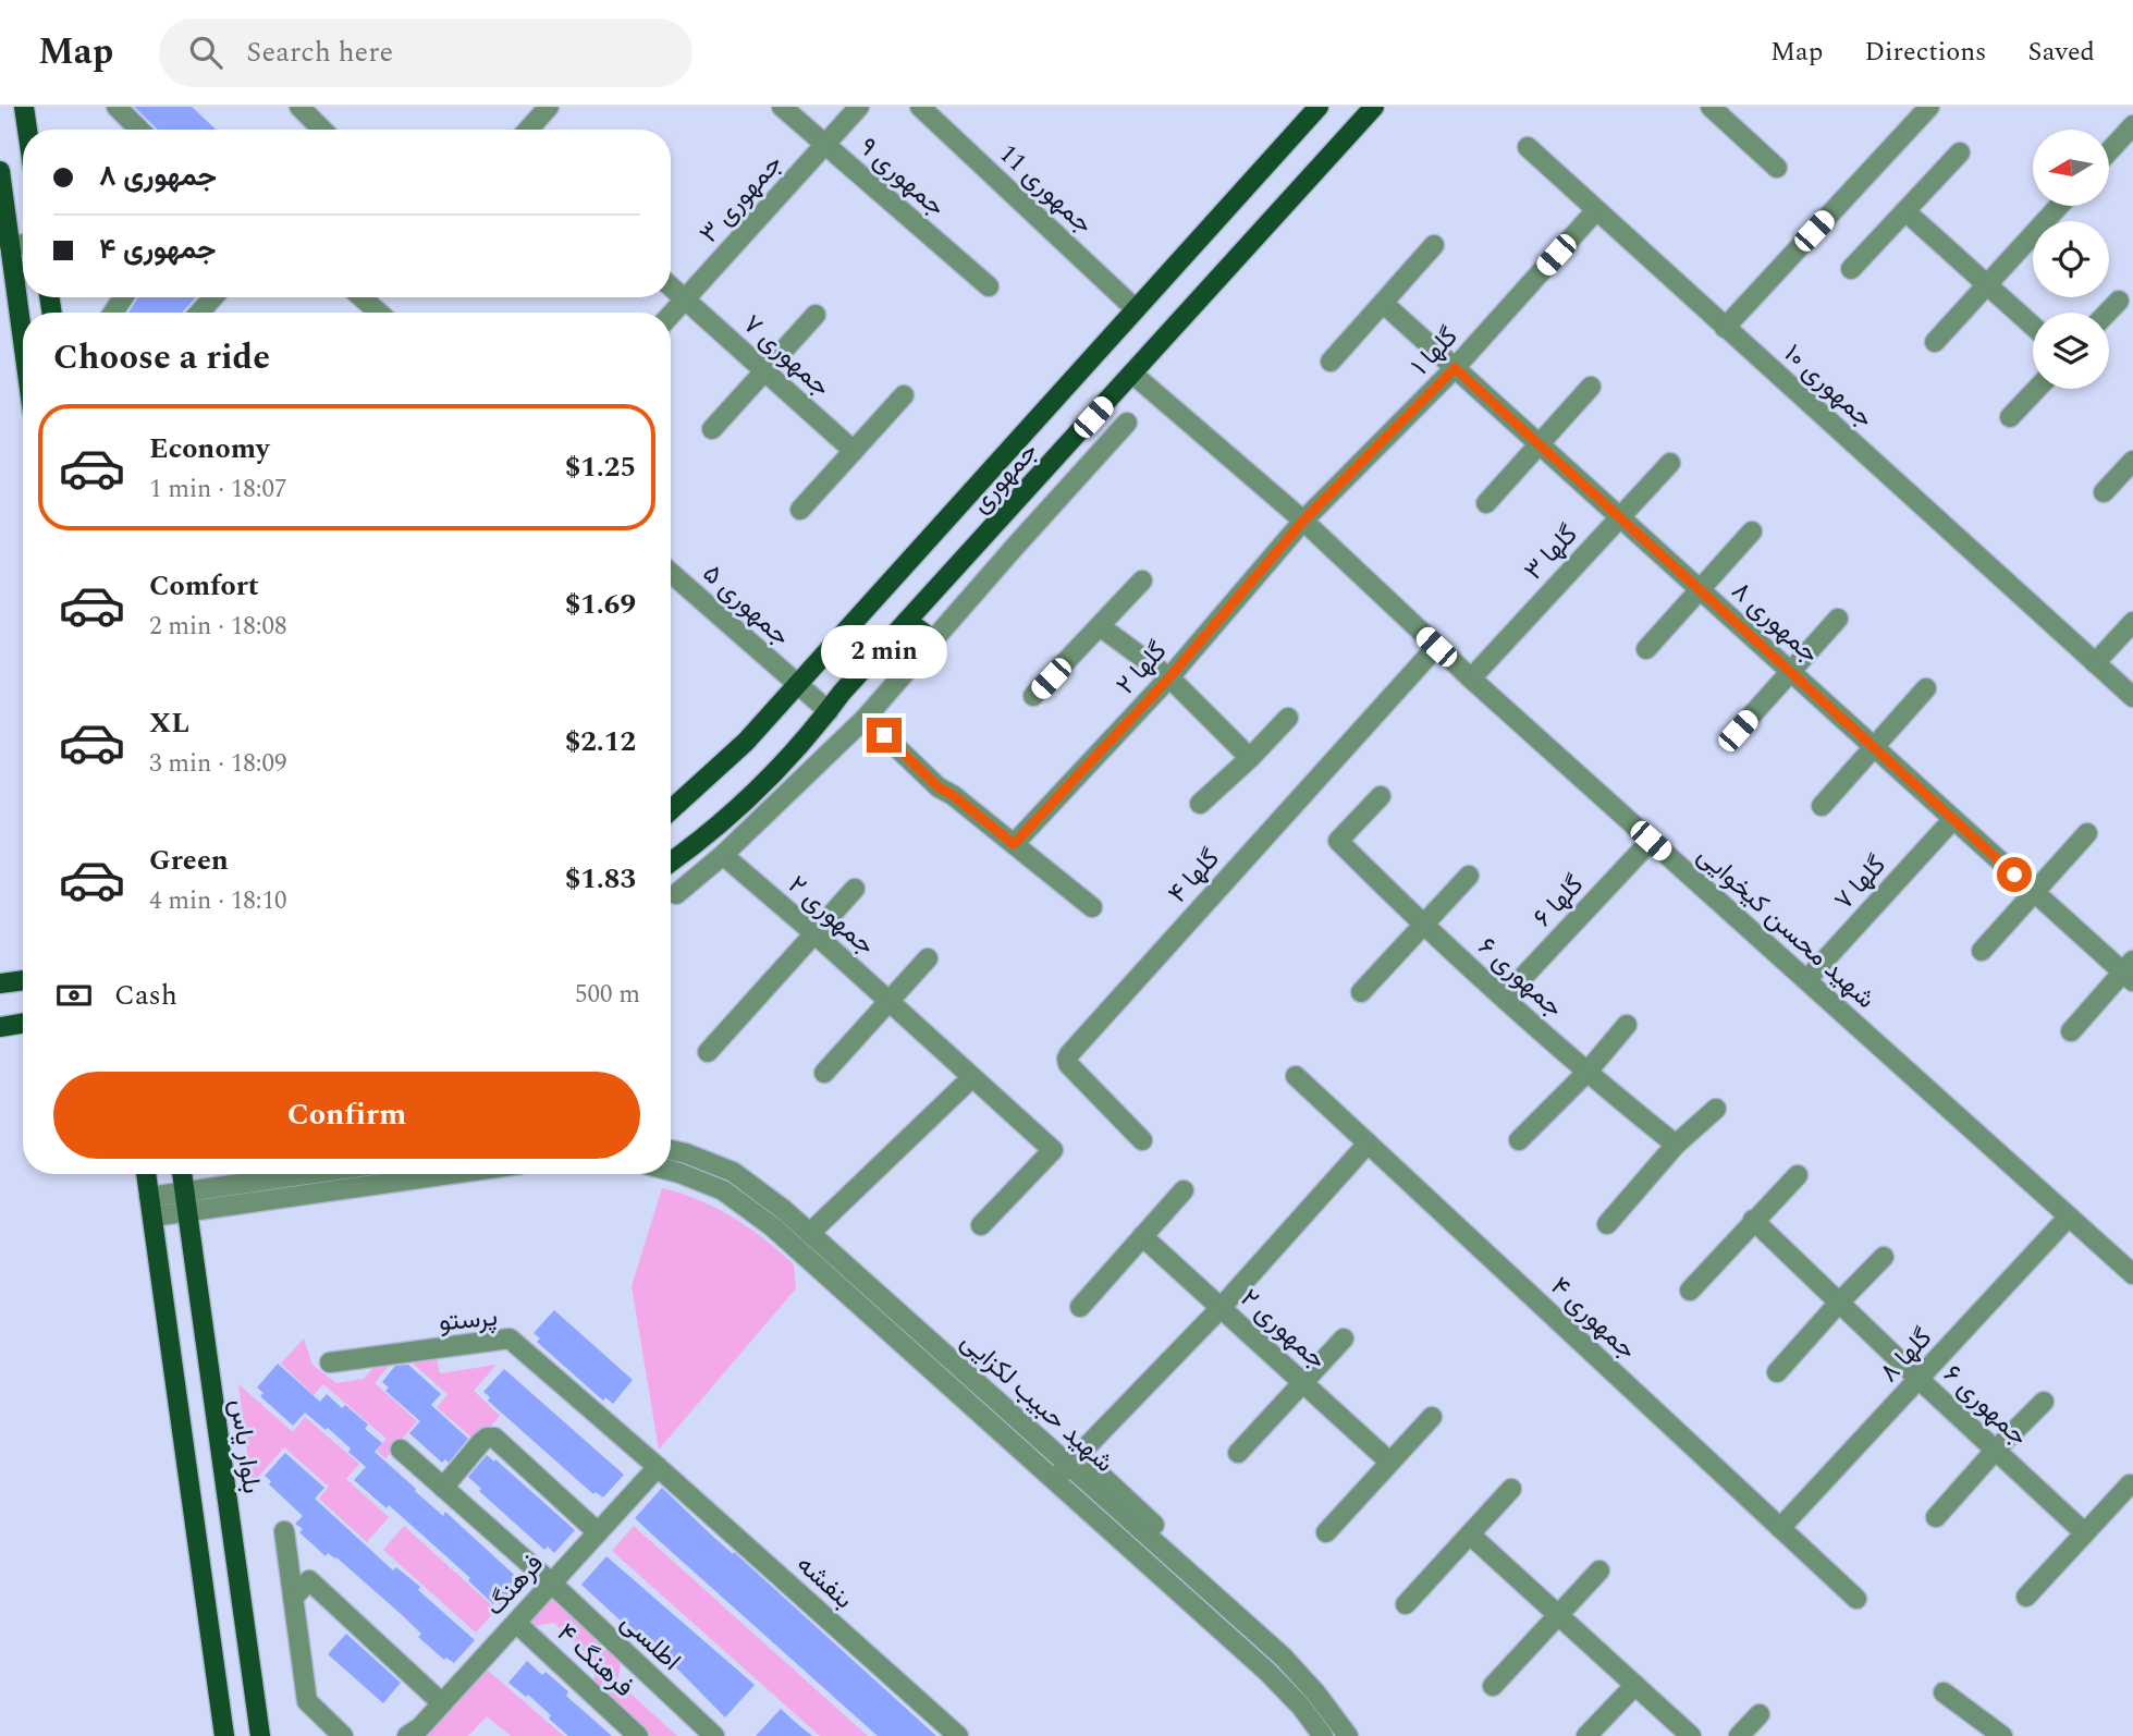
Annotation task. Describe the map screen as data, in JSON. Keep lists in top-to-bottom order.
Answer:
{
  "streets": {
    "main road": ["جمهوری", "بلوار یاس"],
    "street": [
      "جمهوری ۹",
      "جمهوری 11",
      "جمهوری ۳",
      "گلها ۱",
      "جمهوری ۷",
      "جمهوری ۱۰",
      "گلها ۳",
      "جمهوری ۵",
      "جمهوری ۸",
      "گلها ۲",
      "گلها ۴",
      "گلها ۷",
      "گلها ۶",
      "جمهوری ۲",
      "شهید محسن کیخوایی",
      "جمهوری ۶",
      "جمهوری ۴",
      "پرستو",
      "گلها ۸",
      "شهید حبیب لکزایی",
      "بنفشه",
      "فرهنگ",
      "اطلسی",
      "فرهنگ ۴"
    ]
  },
  "crossings": [
    ["جمهوری ۹", "جمهوری ۳"],
    ["جمهوری 11", "جمهوری"],
    ["جمهوری ۳", "جمهوری ۷"],
    ["گلها ۱", "جمهوری ۱۰"],
    ["گلها ۱", "جمهوری ۸"],
    ["گلها ۱", "گلها ۲"],
    ["گلها ۱", "شهید محسن کیخوایی"],
    ["جمهوری", "جمهوری ۵"],
    ["جمهوری", "شهید محسن کیخوایی"],
    ["گلها ۳", "جمهوری ۸"],
    ["گلها ۳", "شهید محسن کیخوایی"],
    ["جمهوری ۸", "گلها ۷"],
    ["گلها ۲", "شهید محسن کیخوایی"],
    ["گلها ۴", "شهید محسن کیخوایی"],
    ["گلها ۷", "شهید محسن کیخوایی"],
    ["گلها ۶", "شهید محسن کیخوایی"],
    ["گلها ۶", "جمهوری ۶"],
    ["شهید محسن کیخوایی", "گلها ۸"],
    ["جمهوری ۶", "گلها ۸"],
    ["جمهوری ۴", "گلها ۸"],
    ["پرستو", "بنفشه"],
    ["پرستو", "فرهنگ"],
    ["بنفشه", "فرهنگ"],
    ["فرهنگ", "اطلسی"],
    ["فرهنگ", "فرهنگ ۴"]
  ],
  "north": "left",
  "page": {
    "header": "Map",
    "search": "Search here",
    "nav": ["Map", "Directions", "Saved"],
    "banner": ["جمهوری ۸", "جمهوری ۴"],
    "heading": "Choose a ride",
    "list": [
      {
        "name": "Economy",
        "note": "1 min · 18:07",
        "value": "$1.25"
      },
      {
        "name": "Comfort",
        "note": "2 min · 18:08",
        "value": "$1.69"
      },
      {
        "name": "XL",
        "note": "3 min · 18:09",
        "value": "$2.12"
      },
      {
        "name": "Green",
        "note": "4 min · 18:10",
        "value": "$1.83"
      }
    ],
    "bubble": "2 min",
    "pay": ["Cash", "500 m"],
    "buttons": "Confirm"
  }
}
